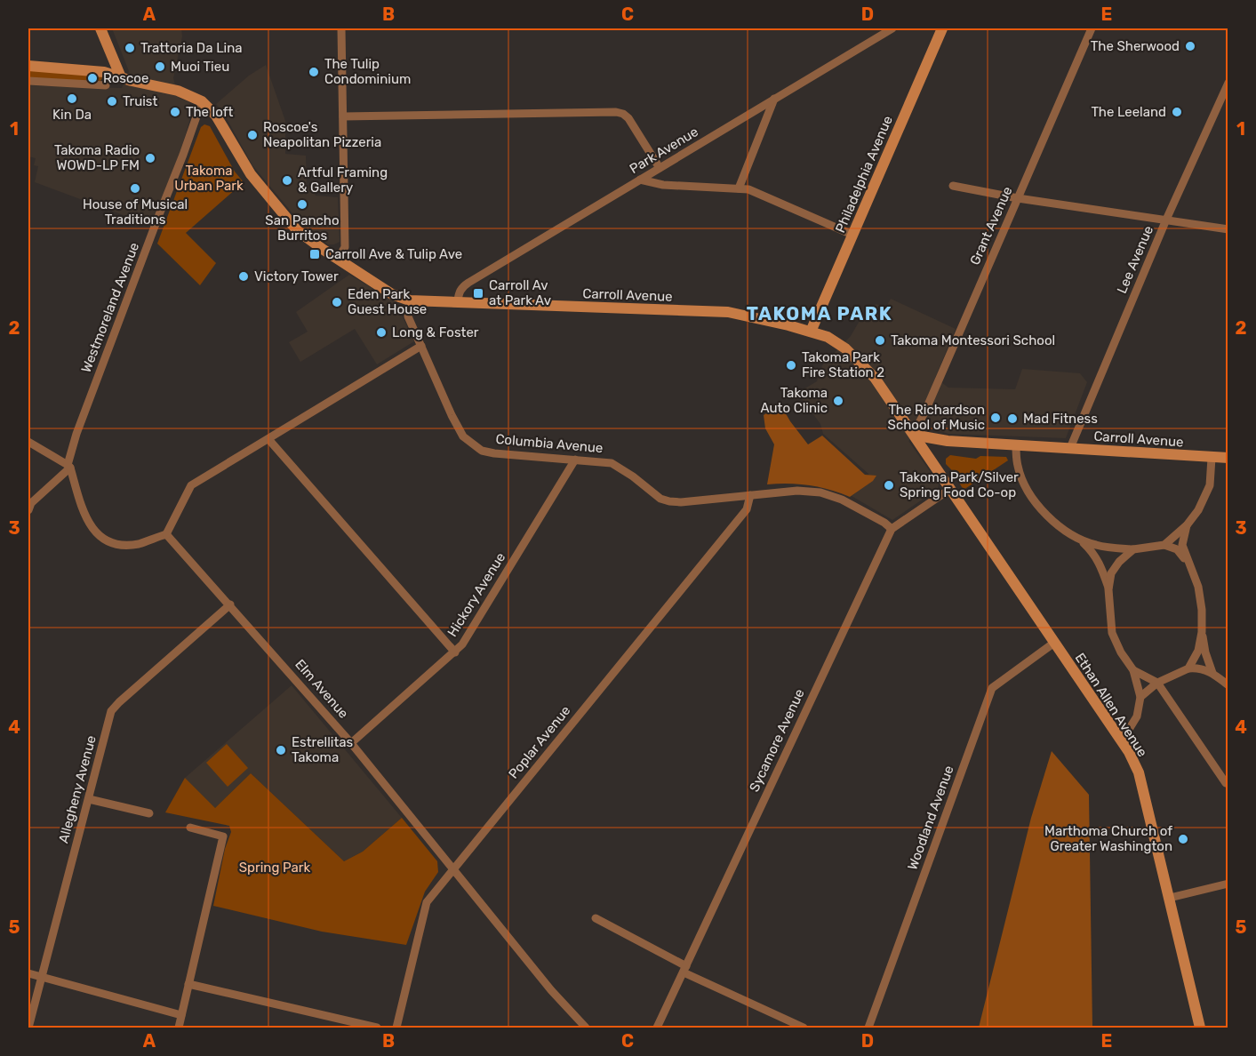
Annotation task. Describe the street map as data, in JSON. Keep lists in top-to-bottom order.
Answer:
{
  "streets": {
    "main road": ["Philadelphia Avenue", "Carroll Avenue", "Ethan Allen Avenue"],
    "street": [
      "Park Avenue",
      "Grant Avenue",
      "Lee Avenue",
      "Westmoreland Avenue",
      "Columbia Avenue",
      "Hickory Avenue",
      "Elm Avenue",
      "Sycamore Avenue",
      "Poplar Avenue",
      "Allegheny Avenue",
      "Woodland Avenue"
    ]
  },
  "crossings": [
    ["Park Avenue", "Carroll Avenue"],
    ["Philadelphia Avenue", "Carroll Avenue"],
    ["Grant Avenue", "Carroll Avenue"],
    ["Grant Avenue", "Ethan Allen Avenue"],
    ["Lee Avenue", "Carroll Avenue"],
    ["Carroll Avenue", "Westmoreland Avenue"],
    ["Carroll Avenue", "Columbia Avenue"],
    ["Carroll Avenue", "Ethan Allen Avenue"],
    ["Columbia Avenue", "Hickory Avenue"],
    ["Columbia Avenue", "Sycamore Avenue"],
    ["Columbia Avenue", "Poplar Avenue"],
    ["Hickory Avenue", "Elm Avenue"],
    ["Elm Avenue", "Poplar Avenue"],
    ["Elm Avenue", "Allegheny Avenue"],
    ["Ethan Allen Avenue", "Woodland Avenue"]
  ],
  "districts": ["TAKOMA PARK"],
  "parks": ["Takoma Urban Park", "Spring Park"],
  "places": {
    "other": [
      "The Sherwood",
      "Trattoria Da Lina",
      "Muoi Tieu",
      "The Tulip Condominium",
      "Roscoe",
      "Kin Da",
      "Truist",
      "The loft",
      "The Leeland",
      "Roscoe's Neapolitan Pizzeria",
      "Takoma Radio WOWD-LP FM",
      "Artful Framing & Gallery",
      "House of Musical Traditions",
      "San Pancho Burritos",
      "Victory Tower",
      "Eden Park Guest House",
      "Long & Foster",
      "Takoma Montessori School",
      "Takoma Park Fire Station 2",
      "Takoma Auto Clinic",
      "The Richardson School of Music",
      "Mad Fitness",
      "Takoma Park/Silver Spring Food Co-op",
      "Estrellitas Takoma",
      "Marthoma Church of Greater Washington"
    ],
    "transit": ["Carroll Ave & Tulip Ave", "Carroll Av at Park Av"]
  },
  "grid": {
    "columns": [
      "A",
      "B",
      "C",
      "D",
      "E"
    ],
    "rows": [
      "1",
      "2",
      "3",
      "4",
      "5"
    ]
  }
}
